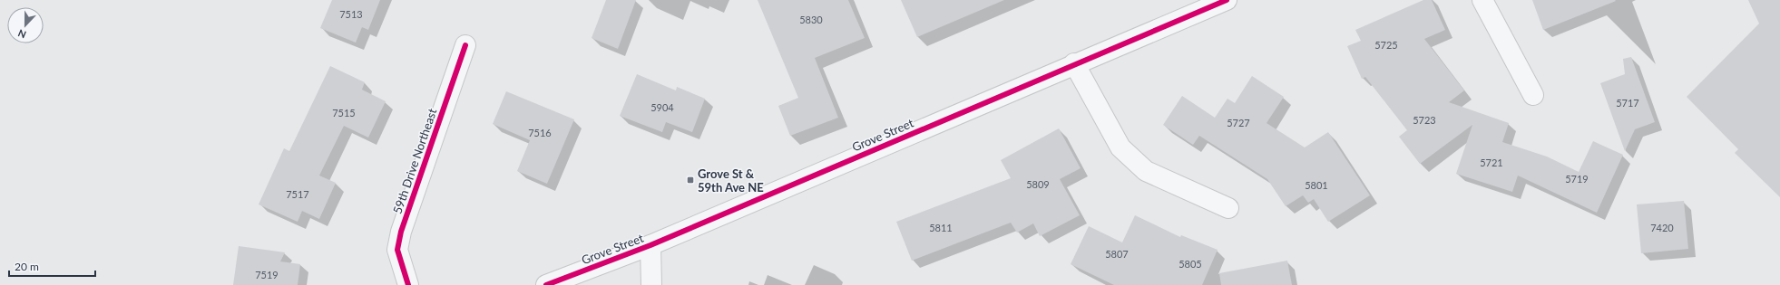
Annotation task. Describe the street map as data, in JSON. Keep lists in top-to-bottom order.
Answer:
{
  "streets": {
    "street": ["Grove Street", "59th Drive Northeast"]
  },
  "places": {
    "transit": ["Grove St & 59th Ave NE"]
  },
  "house_numbers": [
    "7513",
    "5830",
    "5725",
    "5717",
    "5904",
    "7515",
    "5723",
    "5727",
    "7516",
    "5721",
    "5719",
    "5809",
    "5801",
    "7517",
    "5811",
    "7420",
    "5807",
    "5805",
    "7519"
  ],
  "scale_bar": "20 m",
  "north": "bottom"
}
